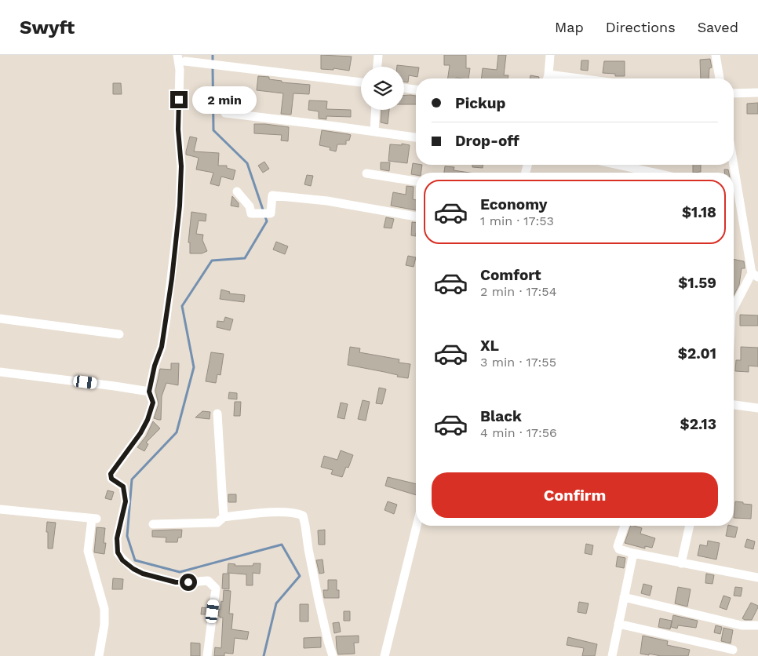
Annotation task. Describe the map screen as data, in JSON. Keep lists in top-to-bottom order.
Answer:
{
  "page": {
    "header": "Swyft",
    "nav": ["Map", "Directions", "Saved"],
    "banner": ["Pickup", "Drop-off"],
    "bubble": "2 min",
    "list": [
      {
        "name": "Economy",
        "note": "1 min · 17:53",
        "value": "$1.18"
      },
      {
        "name": "Comfort",
        "note": "2 min · 17:54",
        "value": "$1.59"
      },
      {
        "name": "XL",
        "note": "3 min · 17:55",
        "value": "$2.01"
      },
      {
        "name": "Black",
        "note": "4 min · 17:56",
        "value": "$2.13"
      }
    ],
    "buttons": "Confirm"
  }
}
